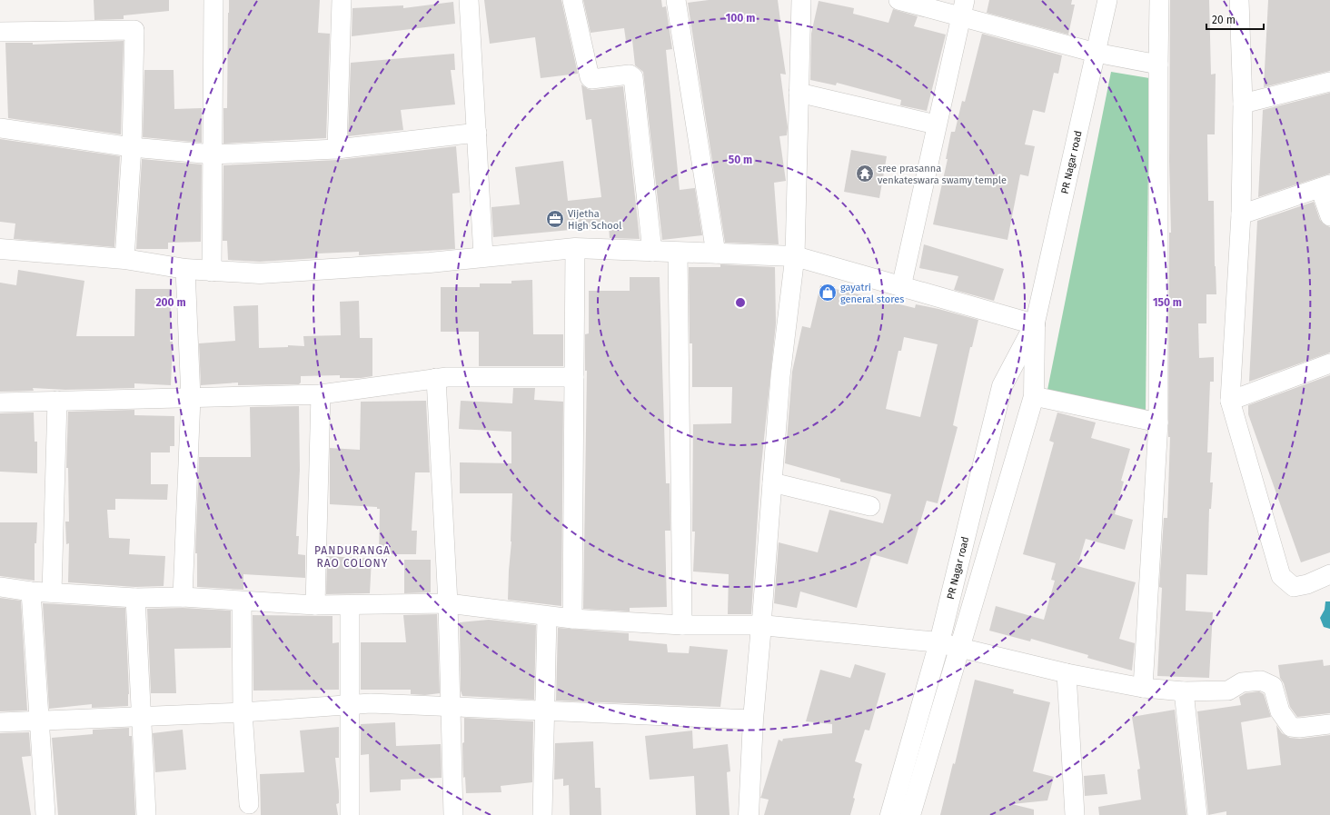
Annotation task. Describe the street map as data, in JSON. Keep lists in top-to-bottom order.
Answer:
{
  "streets": {
    "street": ["PR Nagar road"]
  },
  "districts": ["PANDURANGA RAO COLONY"],
  "places": {
    "temple": ["sree prasanna venkateswara swamy temple"],
    "office": ["Vijetha High School"],
    "shop": ["gayatri general stores"]
  },
  "scale_bar": "20 m",
  "rings": [
    "100 m",
    "50 m",
    "150 m",
    "200 m"
  ]
}
